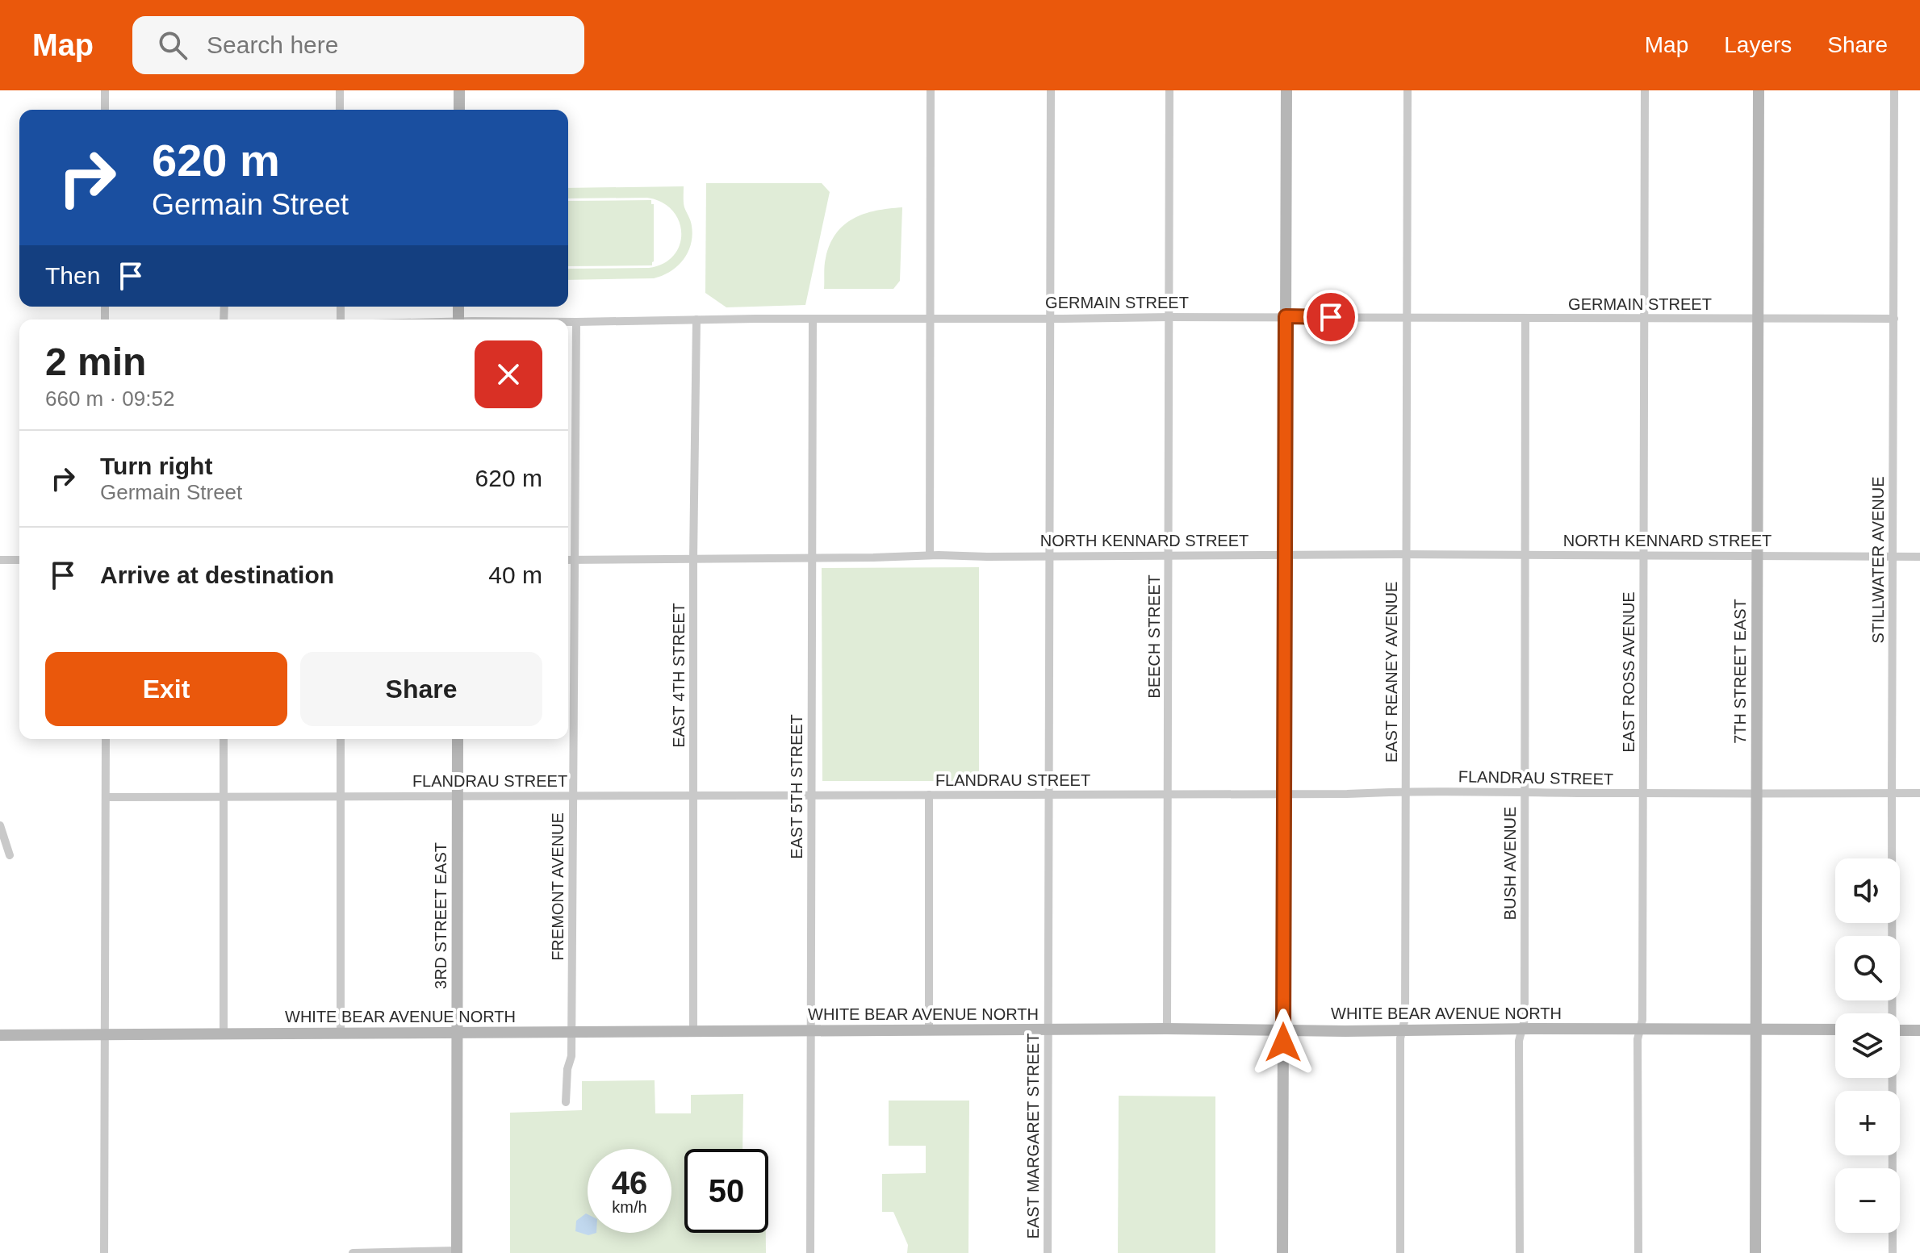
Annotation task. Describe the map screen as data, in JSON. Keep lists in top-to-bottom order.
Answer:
{
  "streets": {
    "main road": ["7TH STREET EAST", "3RD STREET EAST", "WHITE BEAR AVENUE NORTH"],
    "street": [
      "GERMAIN STREET",
      "NORTH KENNARD STREET",
      "STILLWATER AVENUE",
      "BEECH STREET",
      "EAST REANEY AVENUE",
      "EAST ROSS AVENUE",
      "EAST 4TH STREET",
      "FLANDRAU STREET",
      "EAST 5TH STREET",
      "BUSH AVENUE",
      "FREMONT AVENUE",
      "EAST MARGARET STREET"
    ]
  },
  "crossings": [
    ["GERMAIN STREET", "STILLWATER AVENUE"],
    ["GERMAIN STREET", "BEECH STREET"],
    ["GERMAIN STREET", "7TH STREET EAST"],
    ["GERMAIN STREET", "EAST REANEY AVENUE"],
    ["GERMAIN STREET", "EAST ROSS AVENUE"],
    ["GERMAIN STREET", "EAST 4TH STREET"],
    ["GERMAIN STREET", "EAST 5TH STREET"],
    ["GERMAIN STREET", "BUSH AVENUE"],
    ["GERMAIN STREET", "FREMONT AVENUE"],
    ["GERMAIN STREET", "EAST MARGARET STREET"],
    ["NORTH KENNARD STREET", "STILLWATER AVENUE"],
    ["NORTH KENNARD STREET", "BEECH STREET"],
    ["NORTH KENNARD STREET", "7TH STREET EAST"],
    ["NORTH KENNARD STREET", "EAST REANEY AVENUE"],
    ["NORTH KENNARD STREET", "EAST ROSS AVENUE"],
    ["NORTH KENNARD STREET", "EAST 4TH STREET"],
    ["NORTH KENNARD STREET", "EAST 5TH STREET"],
    ["NORTH KENNARD STREET", "BUSH AVENUE"],
    ["NORTH KENNARD STREET", "FREMONT AVENUE"],
    ["NORTH KENNARD STREET", "EAST MARGARET STREET"],
    ["STILLWATER AVENUE", "FLANDRAU STREET"],
    ["BEECH STREET", "FLANDRAU STREET"],
    ["BEECH STREET", "WHITE BEAR AVENUE NORTH"],
    ["7TH STREET EAST", "FLANDRAU STREET"],
    ["7TH STREET EAST", "WHITE BEAR AVENUE NORTH"],
    ["EAST REANEY AVENUE", "FLANDRAU STREET"],
    ["EAST REANEY AVENUE", "WHITE BEAR AVENUE NORTH"],
    ["EAST ROSS AVENUE", "FLANDRAU STREET"],
    ["EAST ROSS AVENUE", "WHITE BEAR AVENUE NORTH"],
    ["EAST 4TH STREET", "FLANDRAU STREET"],
    ["EAST 4TH STREET", "WHITE BEAR AVENUE NORTH"],
    ["FLANDRAU STREET", "EAST 5TH STREET"],
    ["FLANDRAU STREET", "BUSH AVENUE"],
    ["FLANDRAU STREET", "FREMONT AVENUE"],
    ["FLANDRAU STREET", "3RD STREET EAST"],
    ["FLANDRAU STREET", "EAST MARGARET STREET"],
    ["EAST 5TH STREET", "WHITE BEAR AVENUE NORTH"],
    ["BUSH AVENUE", "WHITE BEAR AVENUE NORTH"],
    ["FREMONT AVENUE", "WHITE BEAR AVENUE NORTH"],
    ["3RD STREET EAST", "WHITE BEAR AVENUE NORTH"],
    ["WHITE BEAR AVENUE NORTH", "EAST MARGARET STREET"]
  ],
  "page": {
    "header": "Map",
    "search": "Search here",
    "nav": ["Map", "Layers", "Share"],
    "turn": ["620 m", "Germain Street"],
    "then": "Then",
    "heading": ["2 min", "660 m · 09:52"],
    "list": [
      {
        "name": "Turn right",
        "note": "Germain Street",
        "value": "620 m"
      },
      {
        "name": "Arrive at destination",
        "value": "40 m"
      }
    ],
    "buttons": ["Exit", "Share"],
    "map_buttons": ["+", "−"],
    "speed": "46 km/h",
    "limit": "50"
  }
}
